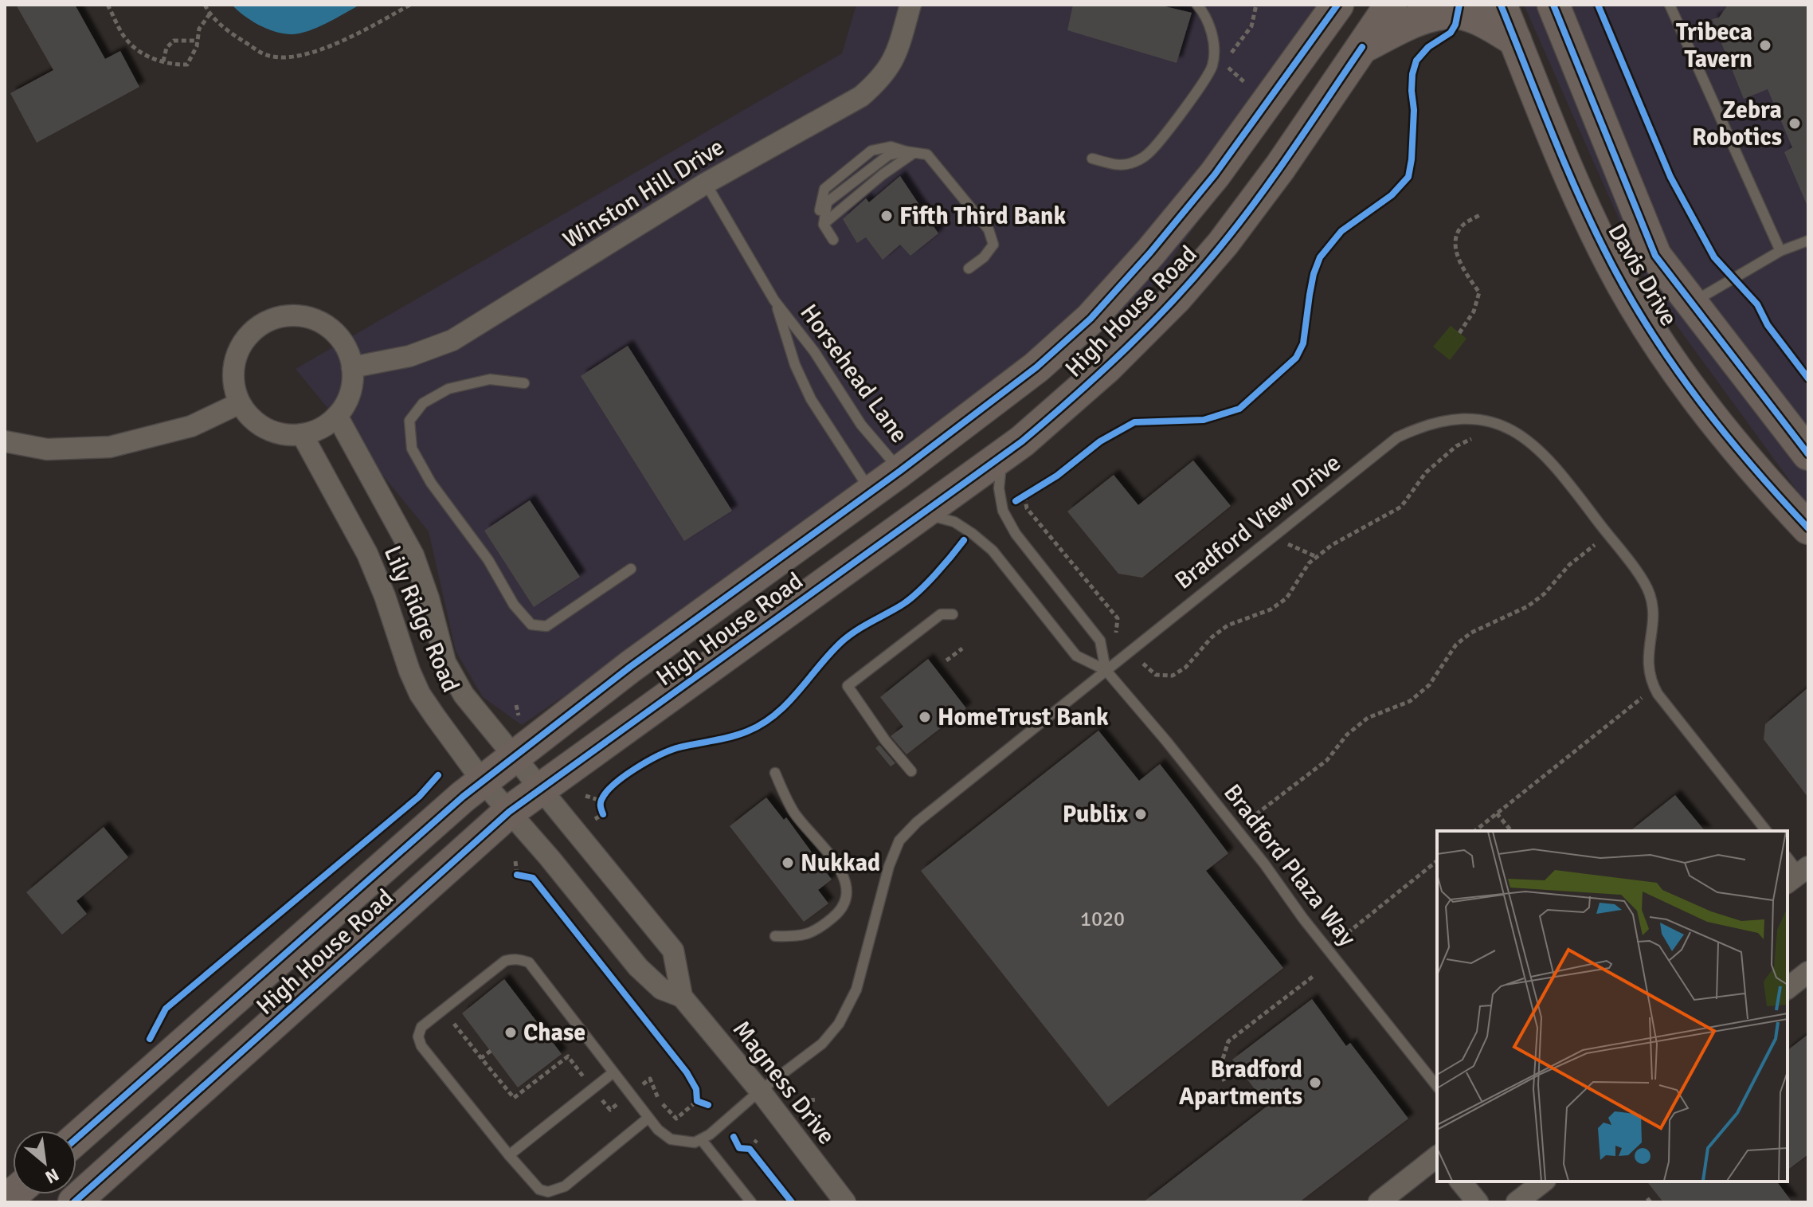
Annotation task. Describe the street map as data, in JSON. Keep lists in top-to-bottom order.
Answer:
{
  "streets": {
    "main road": ["Davis Drive", "High House Road"],
    "street": ["Winston Hill Drive", "Lily Ridge Road", "Magness Drive"],
    "lane": ["Horsehead Lane", "Bradford View Drive", "Bradford Plaza Way"]
  },
  "crossings": [
    ["Winston Hill Drive", "Horsehead Lane"],
    ["Winston Hill Drive", "Lily Ridge Road"],
    ["High House Road", "Horsehead Lane"],
    ["High House Road", "Lily Ridge Road"],
    ["High House Road", "Bradford Plaza Way"],
    ["High House Road", "Magness Drive"],
    ["Bradford View Drive", "Bradford Plaza Way"],
    ["Bradford View Drive", "Magness Drive"],
    ["Lily Ridge Road", "Magness Drive"]
  ],
  "places": [
    "Tribeca Tavern",
    "Zebra Robotics",
    "Fifth Third Bank",
    "HomeTrust Bank",
    "Publix",
    "Nukkad",
    "Chase",
    "Bradford Apartments"
  ],
  "house_numbers": ["1020"],
  "north": "bottom right"
}
